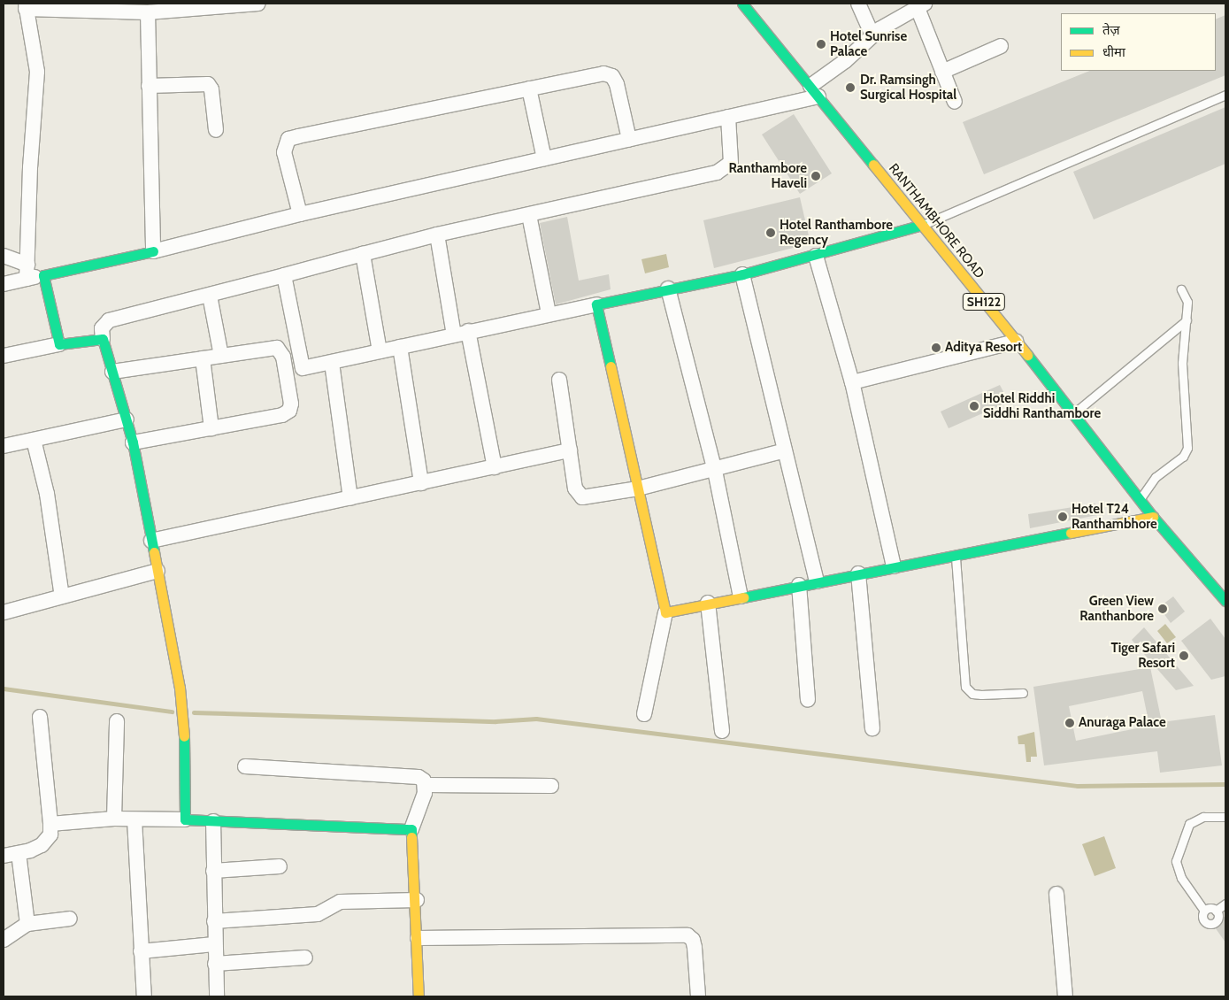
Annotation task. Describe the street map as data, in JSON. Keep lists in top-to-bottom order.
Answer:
{
  "streets": {
    "street": ["RANTHAMBHORE ROAD", "SH122"]
  },
  "places": [
    "Hotel Sunrise Palace",
    "Dr. Ramsingh Surgical Hospital",
    "Ranthambore Haveli",
    "Hotel Ranthambore Regency",
    "Aditya Resort",
    "Hotel Riddhi Siddhi Ranthambore",
    "Hotel T24 Ranthambhore",
    "Green View Ranthanbore",
    "Tiger Safari Resort",
    "Anuraga Palace"
  ],
  "legend": ["तेज़", "धीमा"]
}
